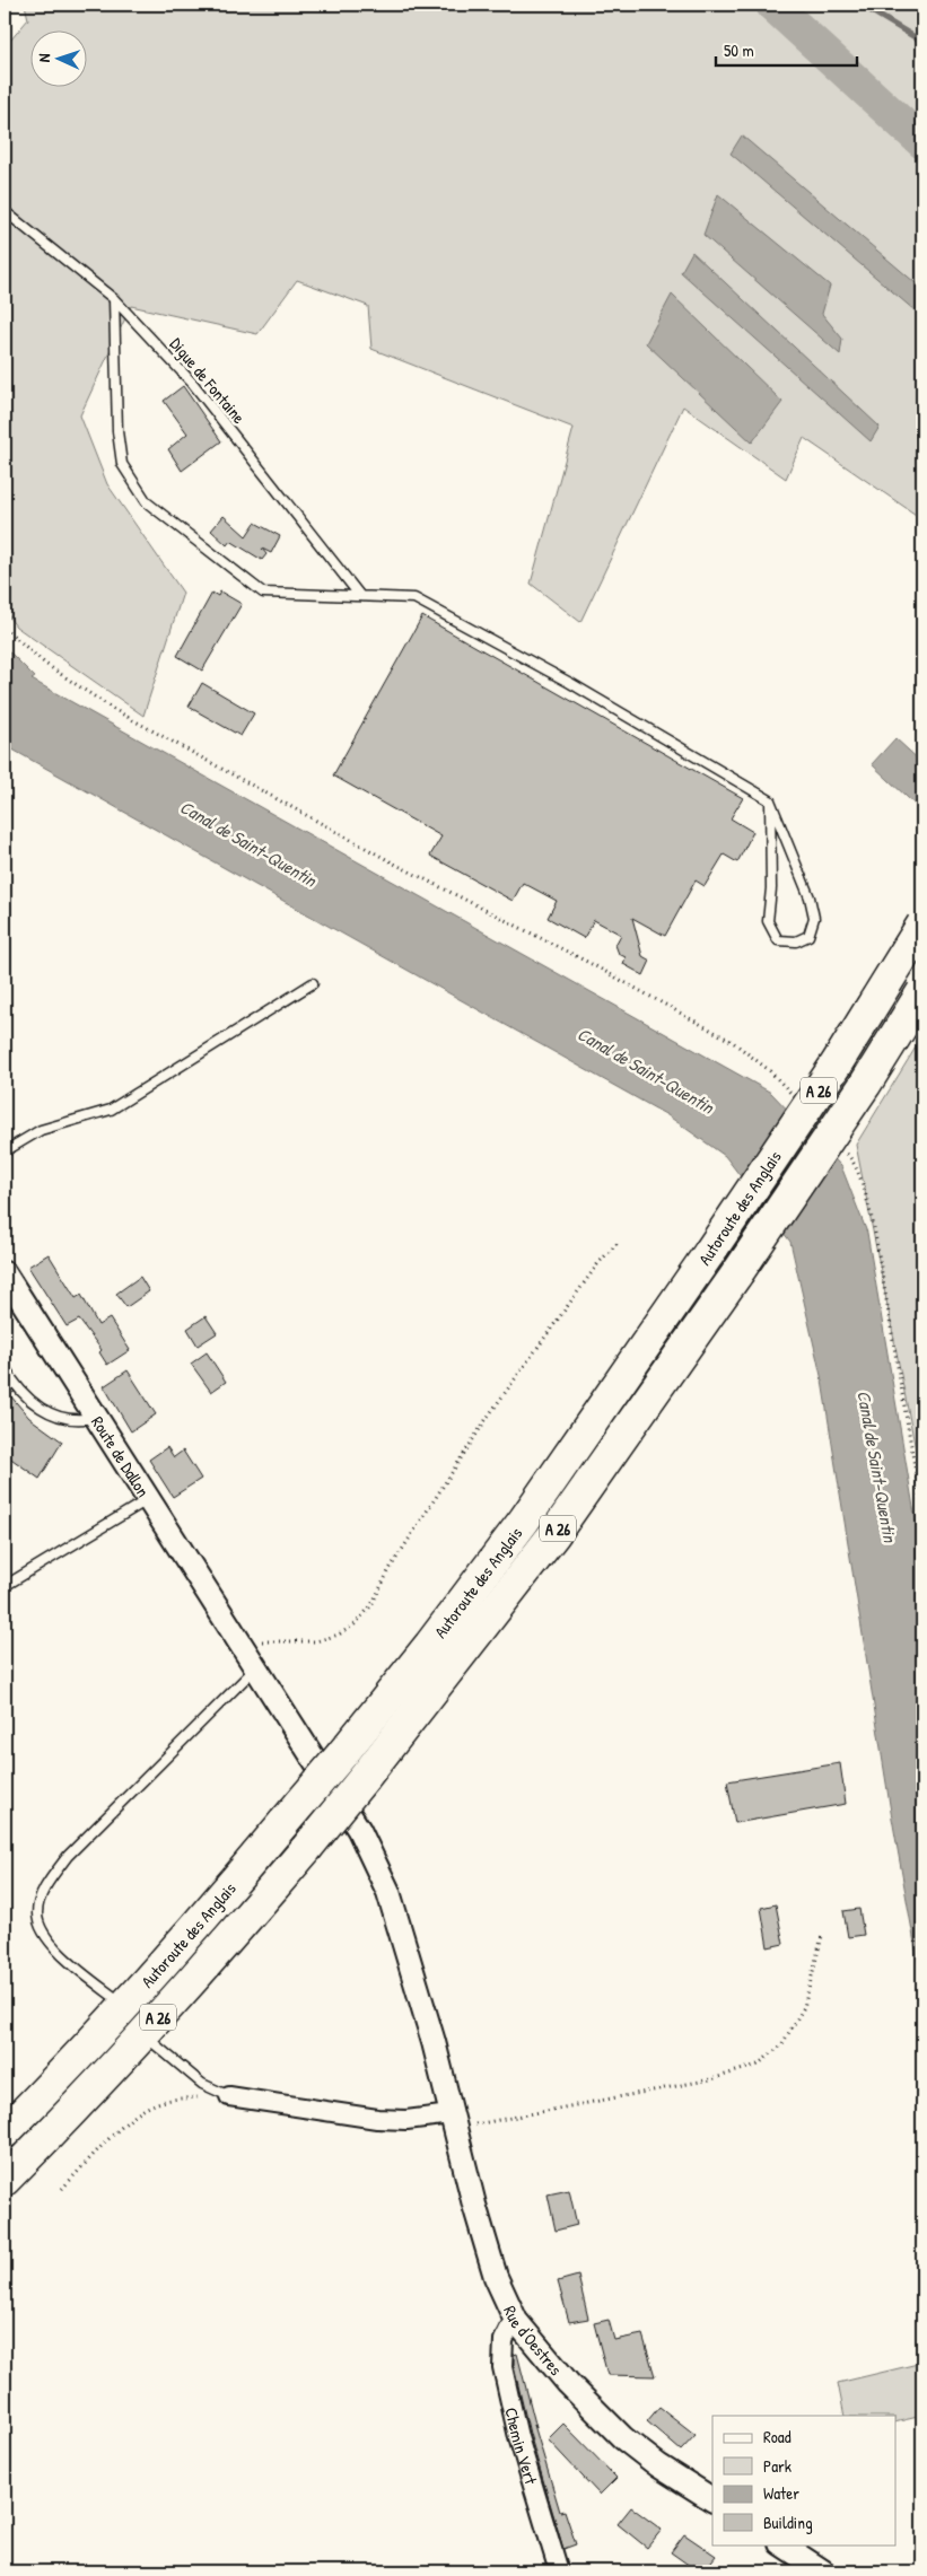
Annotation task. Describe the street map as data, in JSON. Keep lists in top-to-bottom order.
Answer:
{
  "streets": {
    "highway": ["A 26", "Autoroute des Anglais"],
    "street": ["Route de Dallon", "Rue d'Oestres", "Chemin Vert"],
    "lane": ["Digue de Fontaine"]
  },
  "crossings": [
    ["Route de Dallon", "Rue d'Oestres"],
    ["Rue d'Oestres", "Chemin Vert"]
  ],
  "water": ["Canal de Saint-Quentin"],
  "legend": [
    "Road",
    "Park",
    "Water",
    "Building"
  ],
  "scale_bar": "50 m",
  "north": "left"
}
